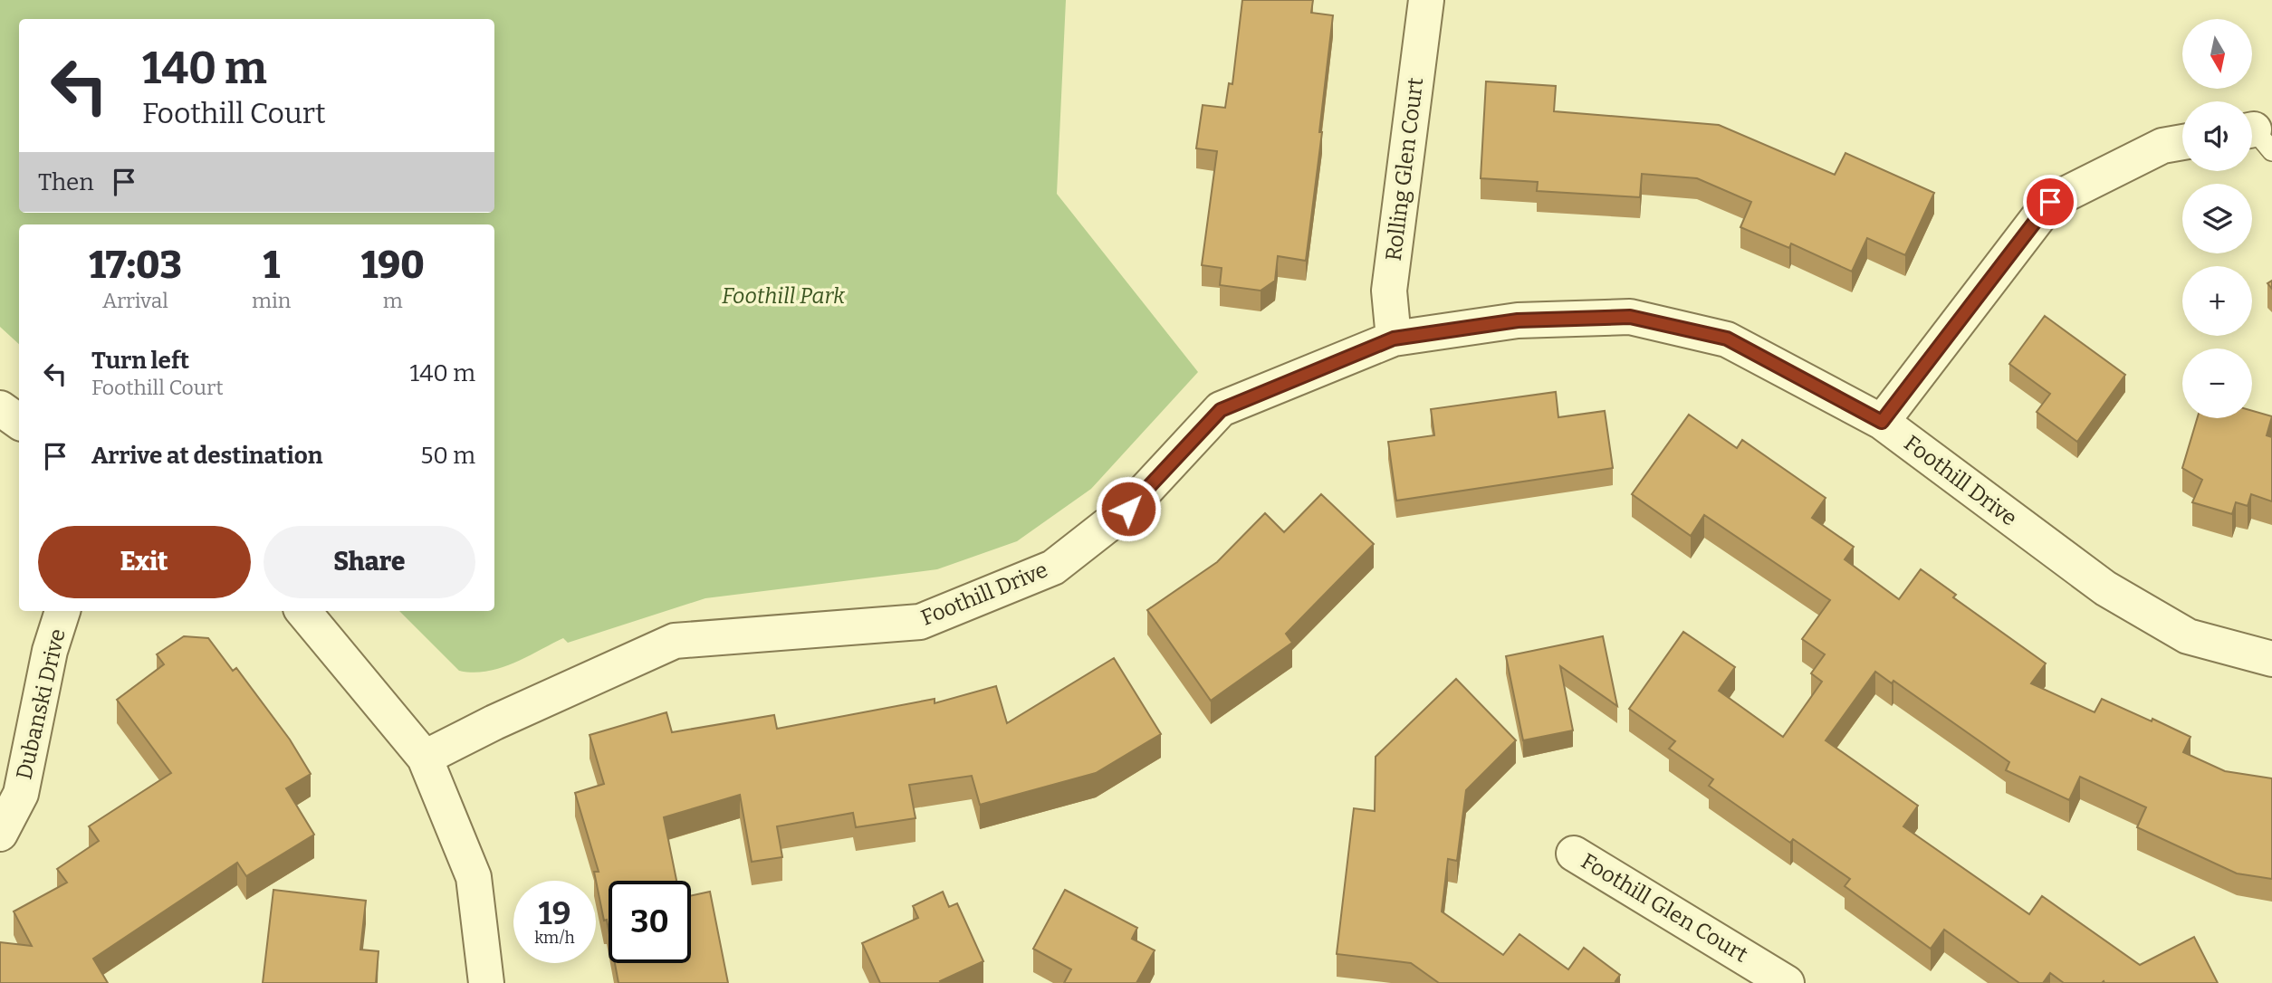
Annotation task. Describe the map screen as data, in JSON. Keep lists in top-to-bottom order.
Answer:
{
  "streets": {
    "street": [
      "Rolling Glen Court",
      "Foothill Drive",
      "Dubanski Drive",
      "Foothill Glen Court"
    ]
  },
  "crossings": [
    ["Rolling Glen Court", "Foothill Drive"]
  ],
  "parks": ["Foothill Park"],
  "north": "bottom",
  "page": {
    "map_buttons": ["+", "−"],
    "turn": ["140 m", "Foothill Court"],
    "then": "Then",
    "eta": [
      "17:03",
      "Arrival",
      "1",
      "min",
      "190",
      "m"
    ],
    "list": [
      {
        "name": "Turn left",
        "note": "Foothill Court",
        "value": "140 m"
      },
      {
        "name": "Arrive at destination",
        "value": "50 m"
      }
    ],
    "buttons": ["Exit", "Share"],
    "speed": "19 km/h",
    "limit": "30"
  }
}
